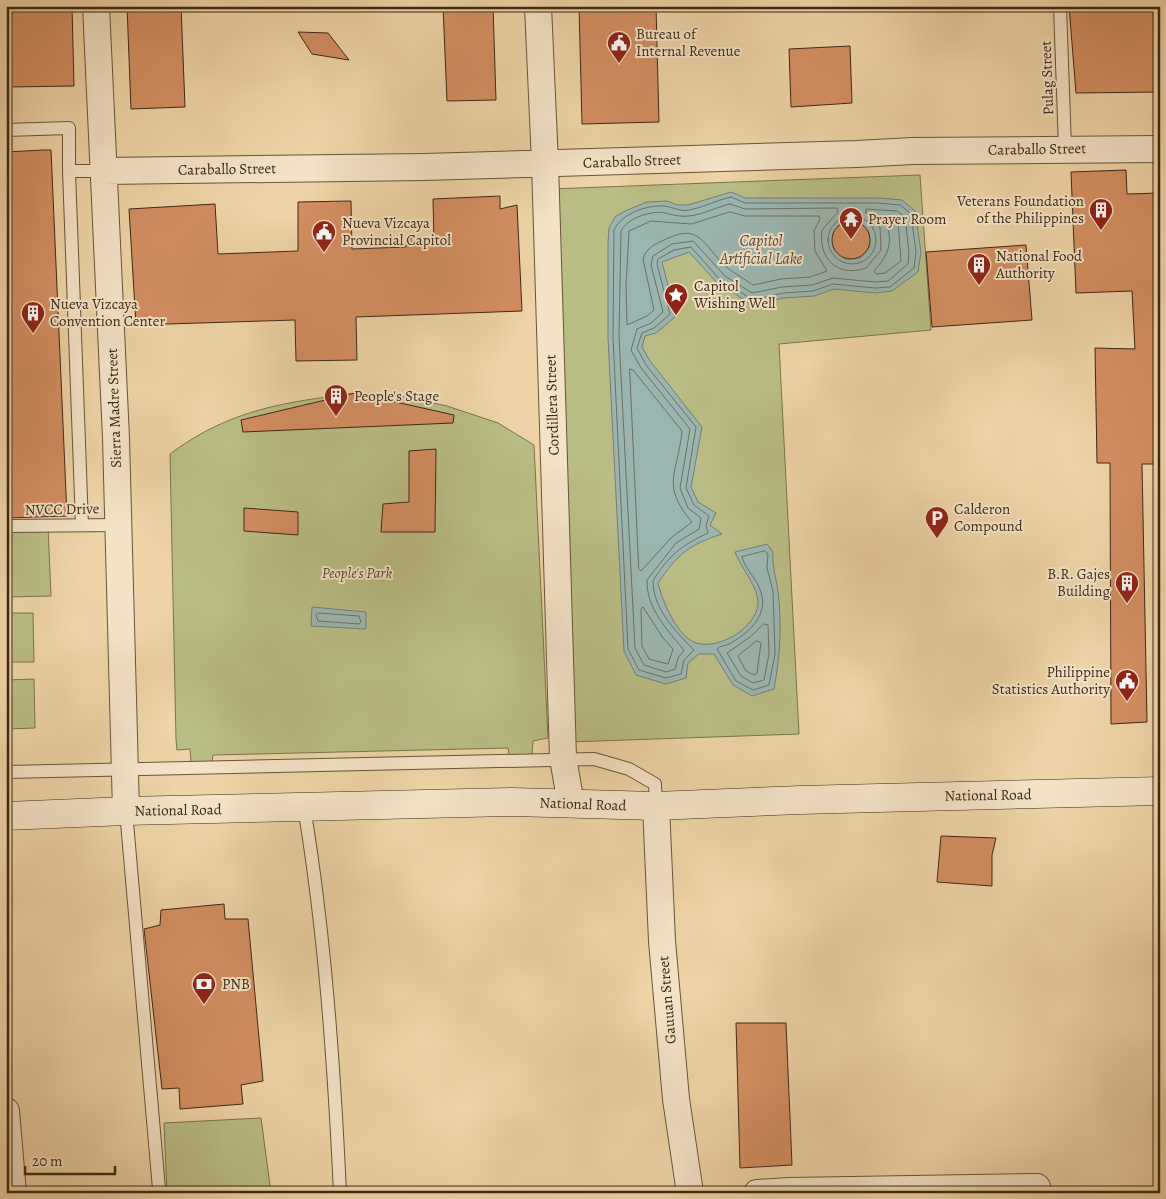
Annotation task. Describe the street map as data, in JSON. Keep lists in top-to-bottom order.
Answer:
{
  "streets": {
    "main road": ["National Road"],
    "street": [
      "Caraballo Street",
      "Cordillera Street",
      "Sierra Madre Street",
      "Gauuan Street"
    ],
    "lane": ["Pulag Street", "NVCC Drive"]
  },
  "crossings": [
    ["Pulag Street", "Caraballo Street"],
    ["Caraballo Street", "Cordillera Street"],
    ["Caraballo Street", "Sierra Madre Street"],
    ["Cordillera Street", "National Road"],
    ["Sierra Madre Street", "NVCC Drive"],
    ["Sierra Madre Street", "National Road"],
    ["National Road", "Gauuan Street"]
  ],
  "water": ["Capitol Artificial Lake"],
  "parks": ["People's Park"],
  "places": {
    "public building": ["Bureau of Internal Revenue", "Nueva Vizcaya Provincial Capitol", "Philippine Statistics Authority"],
    "building": [
      "Veterans Foundation of the Philippines",
      "National Food Authority",
      "Nueva Vizcaya Convention Center",
      "People's Stage",
      "B.R. Gajes Building"
    ],
    "temple": ["Prayer Room"],
    "place": ["Capitol Wishing Well"],
    "parking": ["Calderon Compound"],
    "bank": ["PNB"]
  },
  "scale_bar": "20 m"
}
